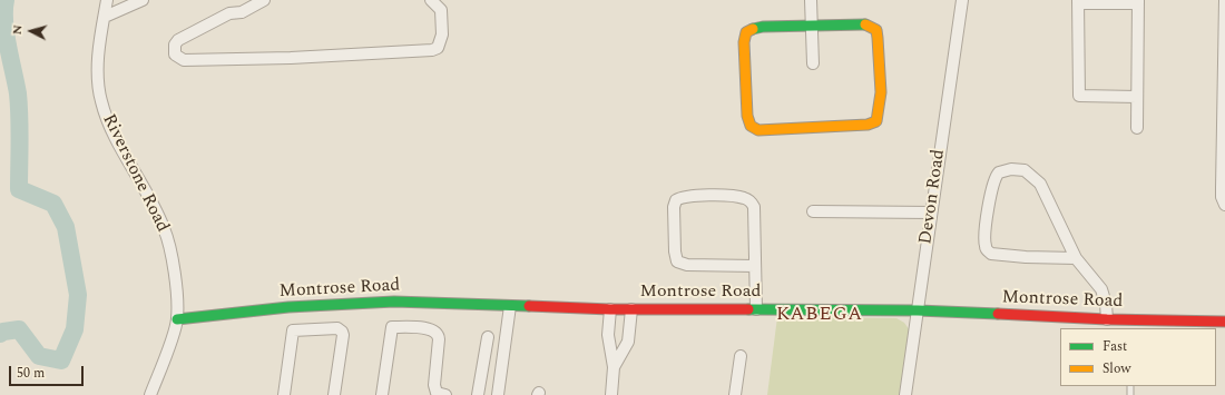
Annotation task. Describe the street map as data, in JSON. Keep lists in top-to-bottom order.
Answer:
{
  "streets": {
    "street": ["Riverstone Road", "Devon Road", "Montrose Road"]
  },
  "crossings": [
    ["Riverstone Road", "Montrose Road"],
    ["Devon Road", "Montrose Road"]
  ],
  "districts": ["KABEGA"],
  "legend": ["Fast", "Slow"],
  "scale_bar": "50 m",
  "north": "left"
}
